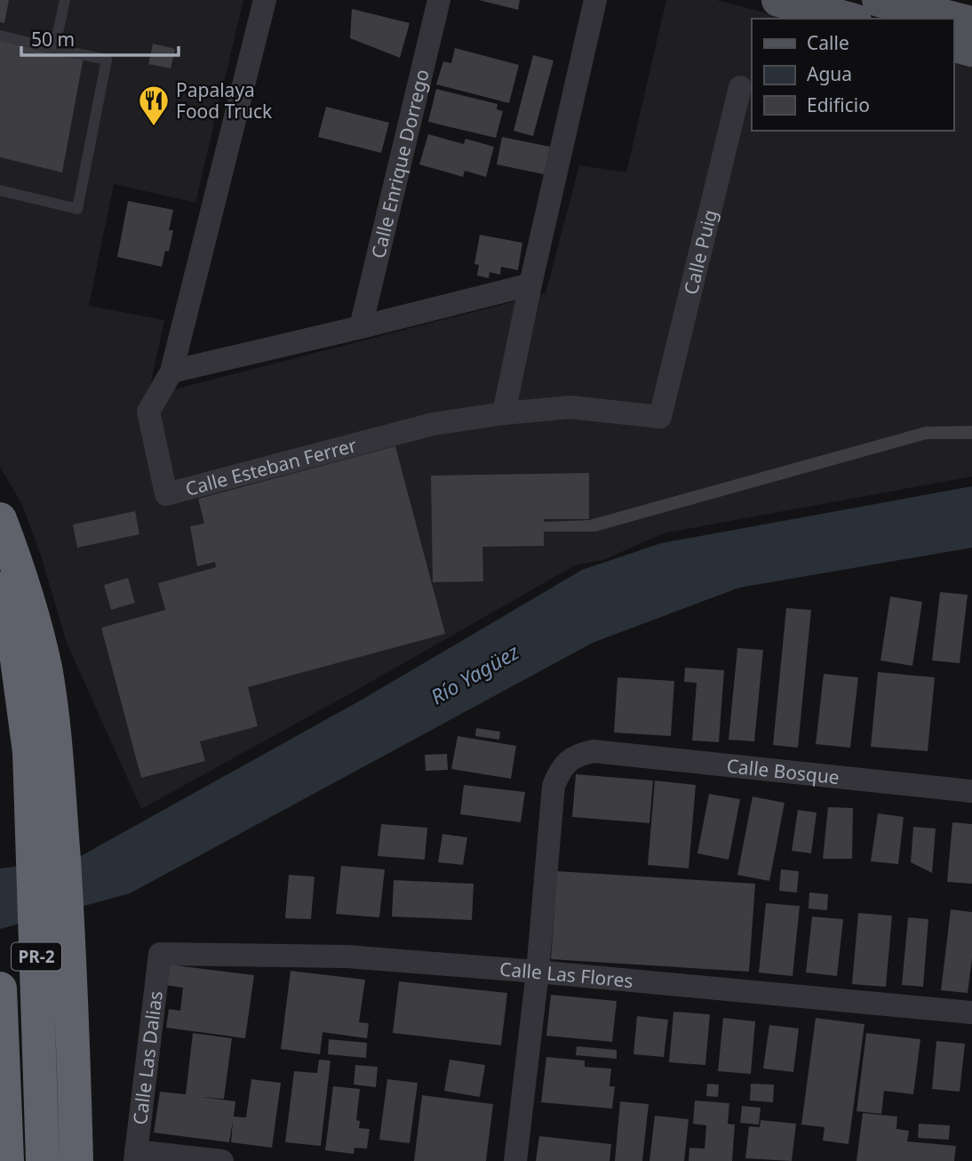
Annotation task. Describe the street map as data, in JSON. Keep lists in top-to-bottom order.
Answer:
{
  "streets": {
    "highway": ["PR-2"],
    "street": [
      "Calle Enrique Dorrego",
      "Calle Puig",
      "Calle Esteban Ferrer",
      "Calle Bosque",
      "Calle Las Flores",
      "Calle Las Dalias"
    ]
  },
  "crossings": [
    ["Calle Puig", "Calle Esteban Ferrer"],
    ["Calle Bosque", "Calle Las Flores"],
    ["Calle Las Flores", "Calle Las Dalias"]
  ],
  "water": ["Río Yagüez"],
  "places": {
    "restaurant": ["Papalaya Food Truck"]
  },
  "legend": ["Calle", "Agua", "Edificio"],
  "scale_bar": "50 m"
}
